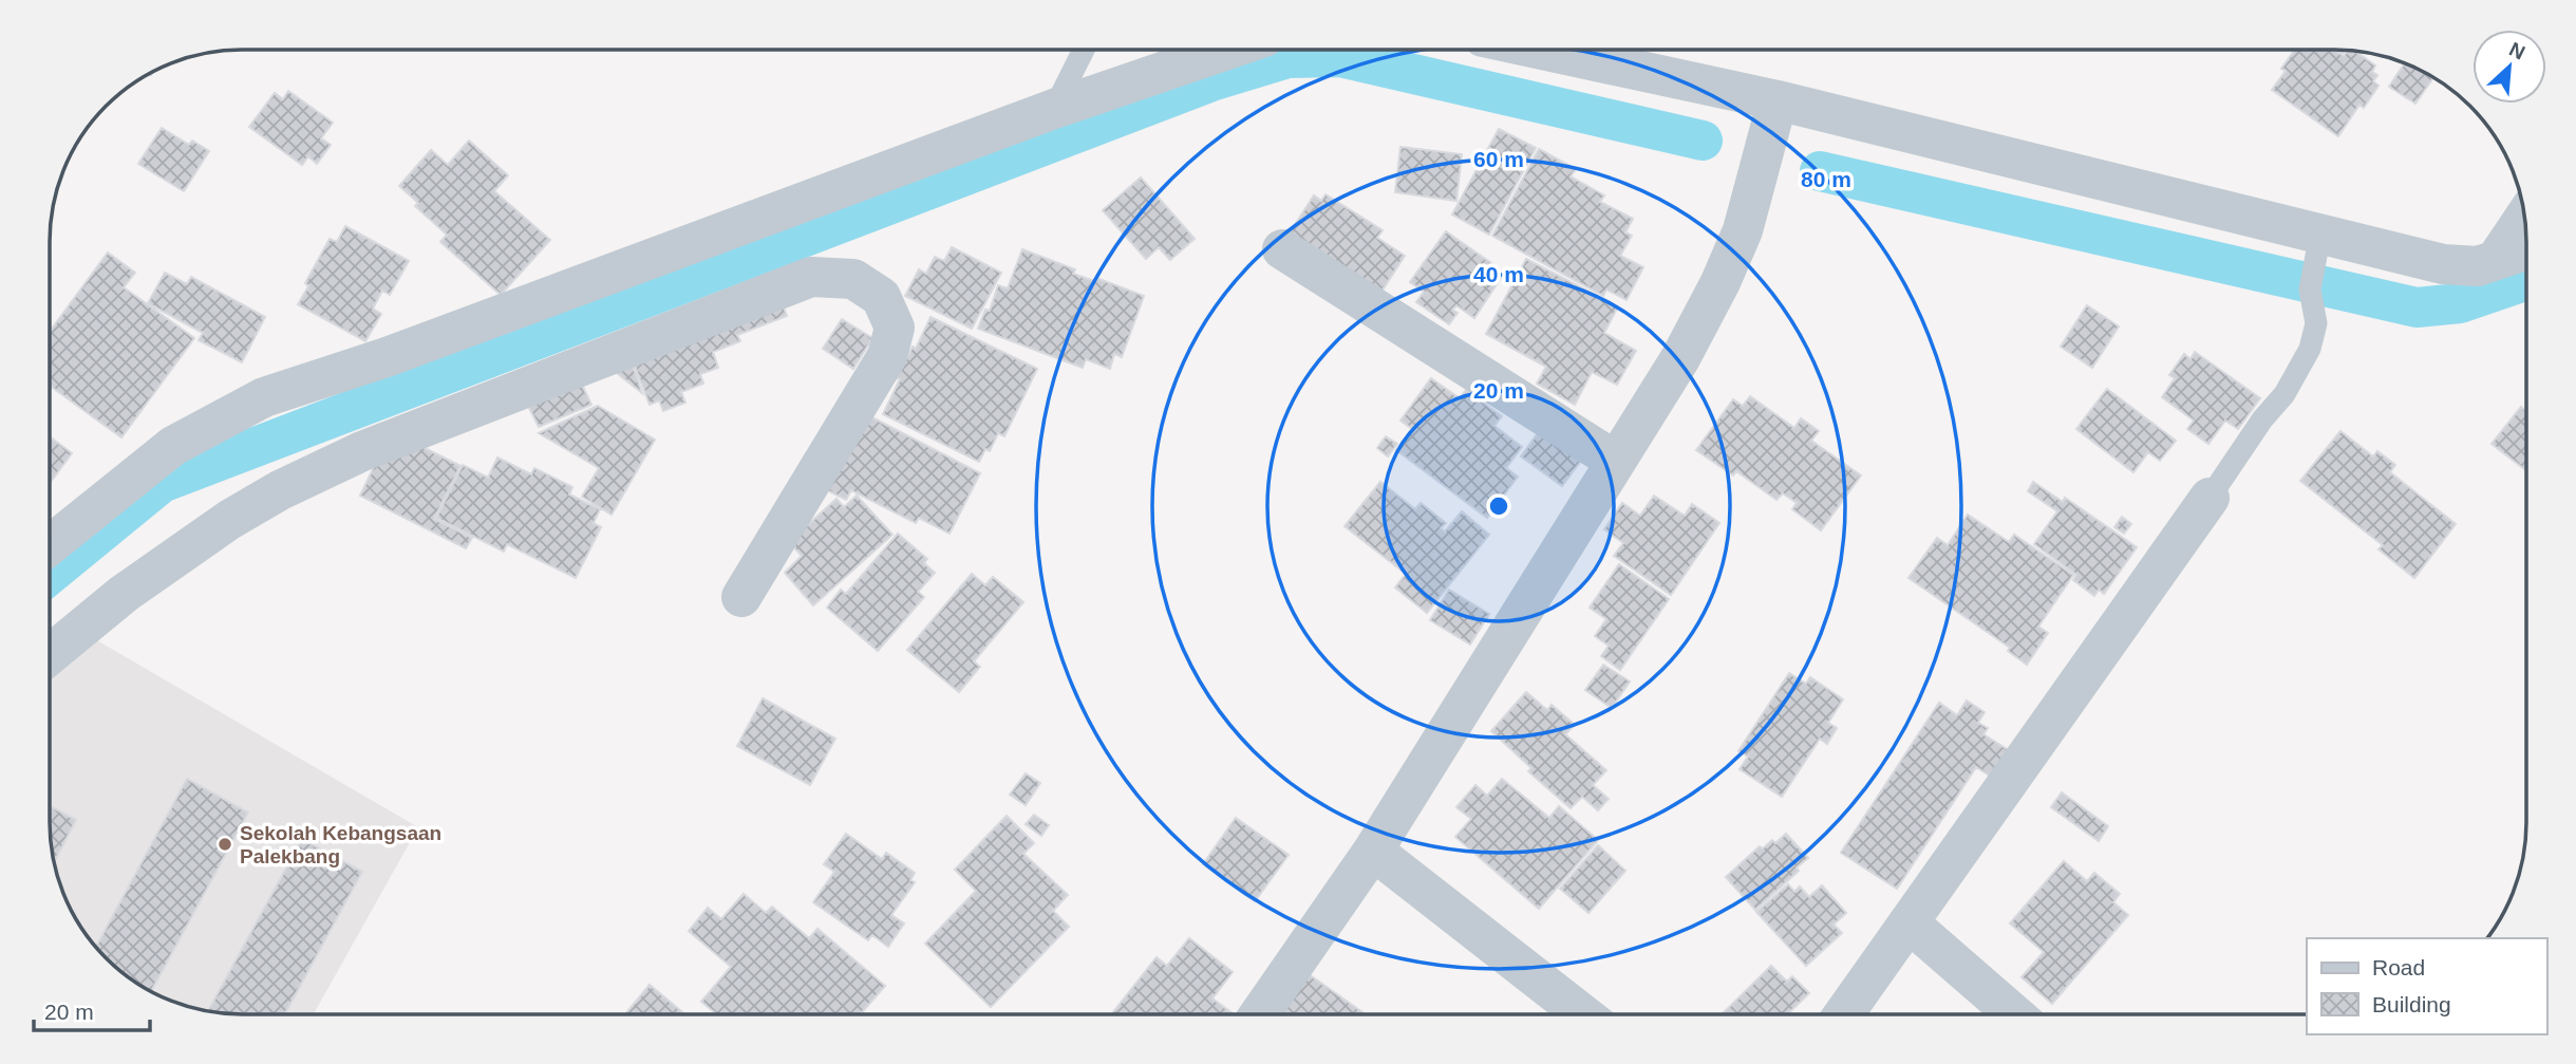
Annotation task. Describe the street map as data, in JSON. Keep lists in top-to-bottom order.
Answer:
{
  "places": ["Sekolah Kebangsaan Palekbang"],
  "legend": ["Road", "Building"],
  "scale_bar": "20 m",
  "north": "top right",
  "rings": [
    "60 m",
    "80 m",
    "40 m",
    "20 m"
  ]
}
